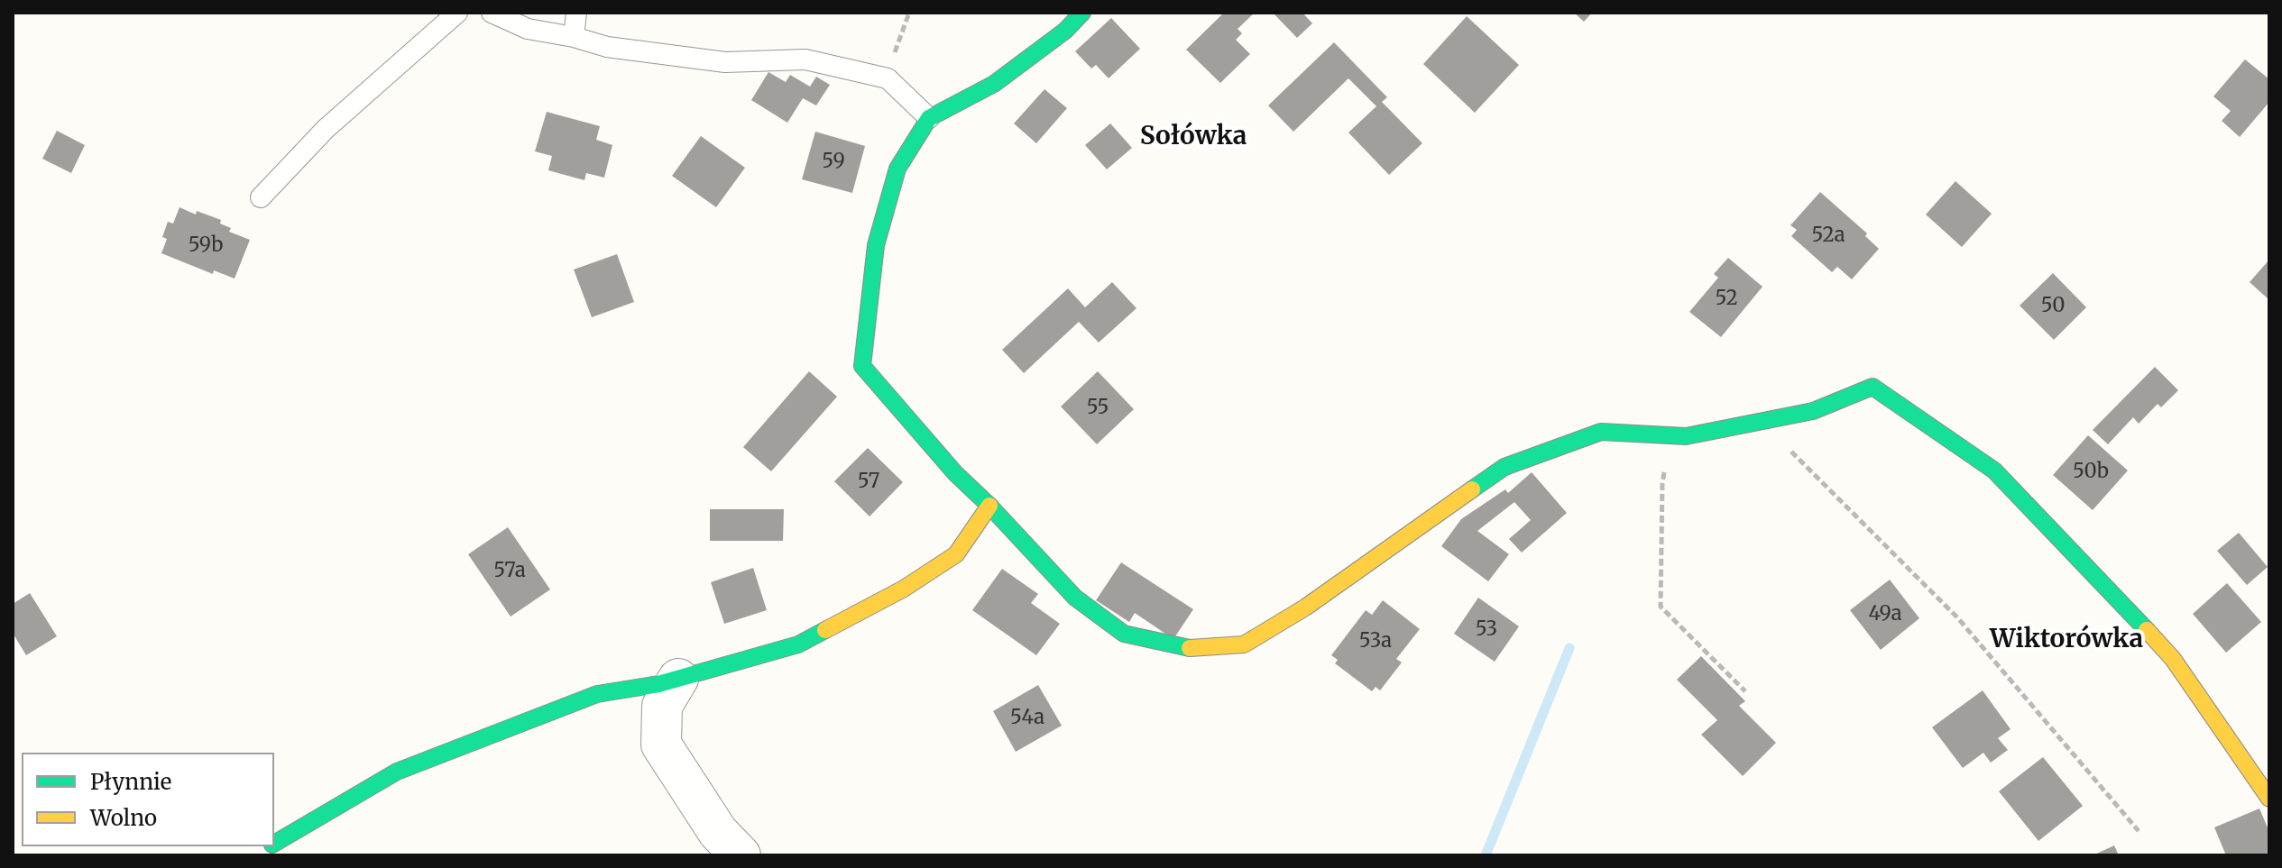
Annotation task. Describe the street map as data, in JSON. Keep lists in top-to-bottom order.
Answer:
{
  "districts": ["Sołówka", "Wiktorówka"],
  "house_numbers": [
    "59",
    "52a",
    "59b",
    "52",
    "50",
    "55",
    "50b",
    "57",
    "57a",
    "49a",
    "53",
    "53a",
    "54a"
  ],
  "legend": ["Płynnie", "Wolno"]
}
